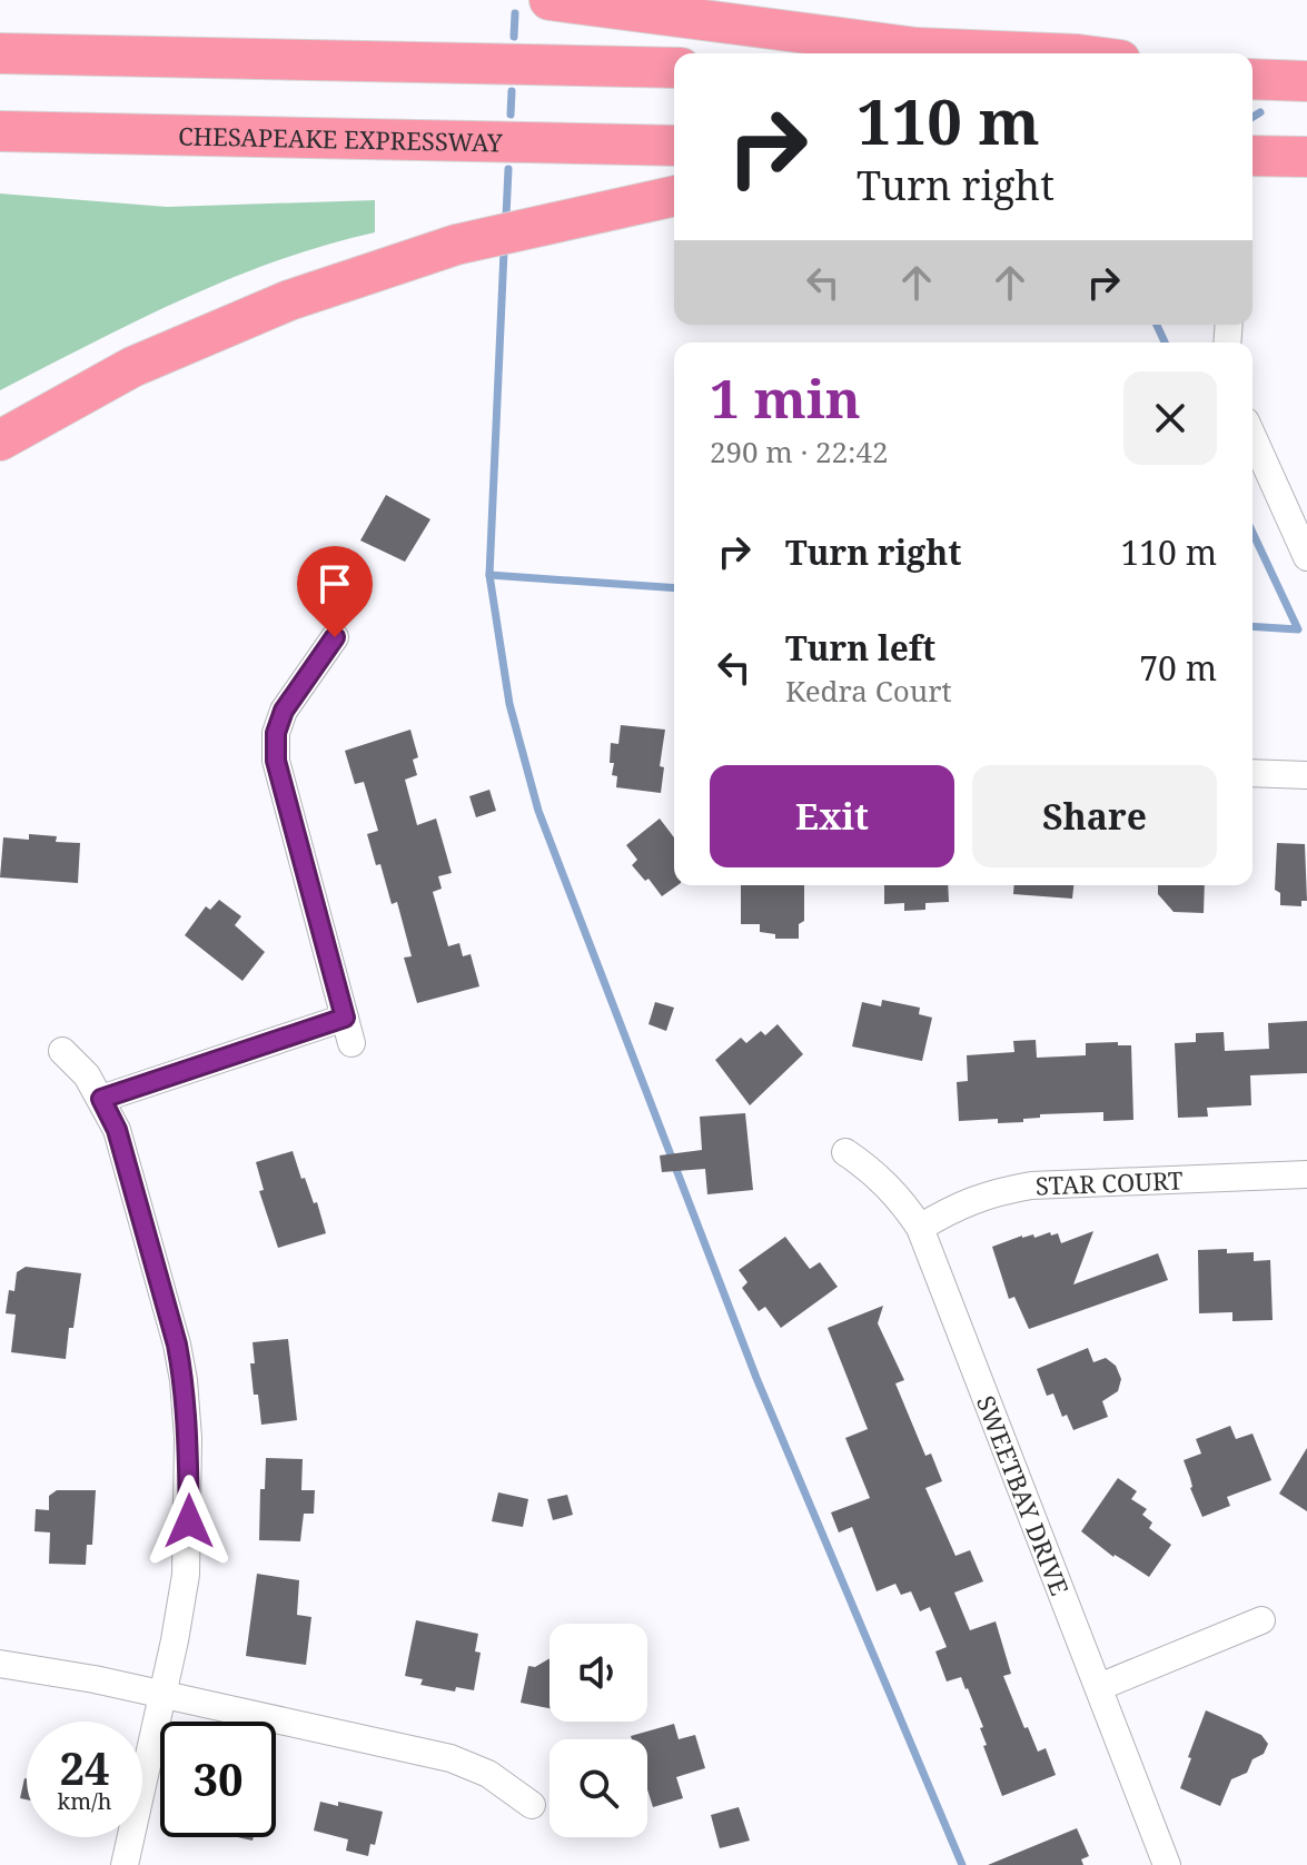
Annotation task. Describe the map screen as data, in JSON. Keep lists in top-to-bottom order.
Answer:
{
  "streets": {
    "highway": ["CHESAPEAKE EXPRESSWAY"],
    "street": ["STAR COURT", "SWEETBAY DRIVE"]
  },
  "crossings": [
    ["STAR COURT", "SWEETBAY DRIVE"]
  ],
  "page": {
    "turn": ["110 m", "Turn right"],
    "heading": ["1 min", "290 m · 22:42"],
    "list": [
      {
        "name": "Turn right",
        "value": "110 m"
      },
      {
        "name": "Turn left",
        "note": "Kedra Court",
        "value": "70 m"
      }
    ],
    "buttons": ["Exit", "Share"],
    "speed": "24 km/h",
    "limit": "30"
  }
}
